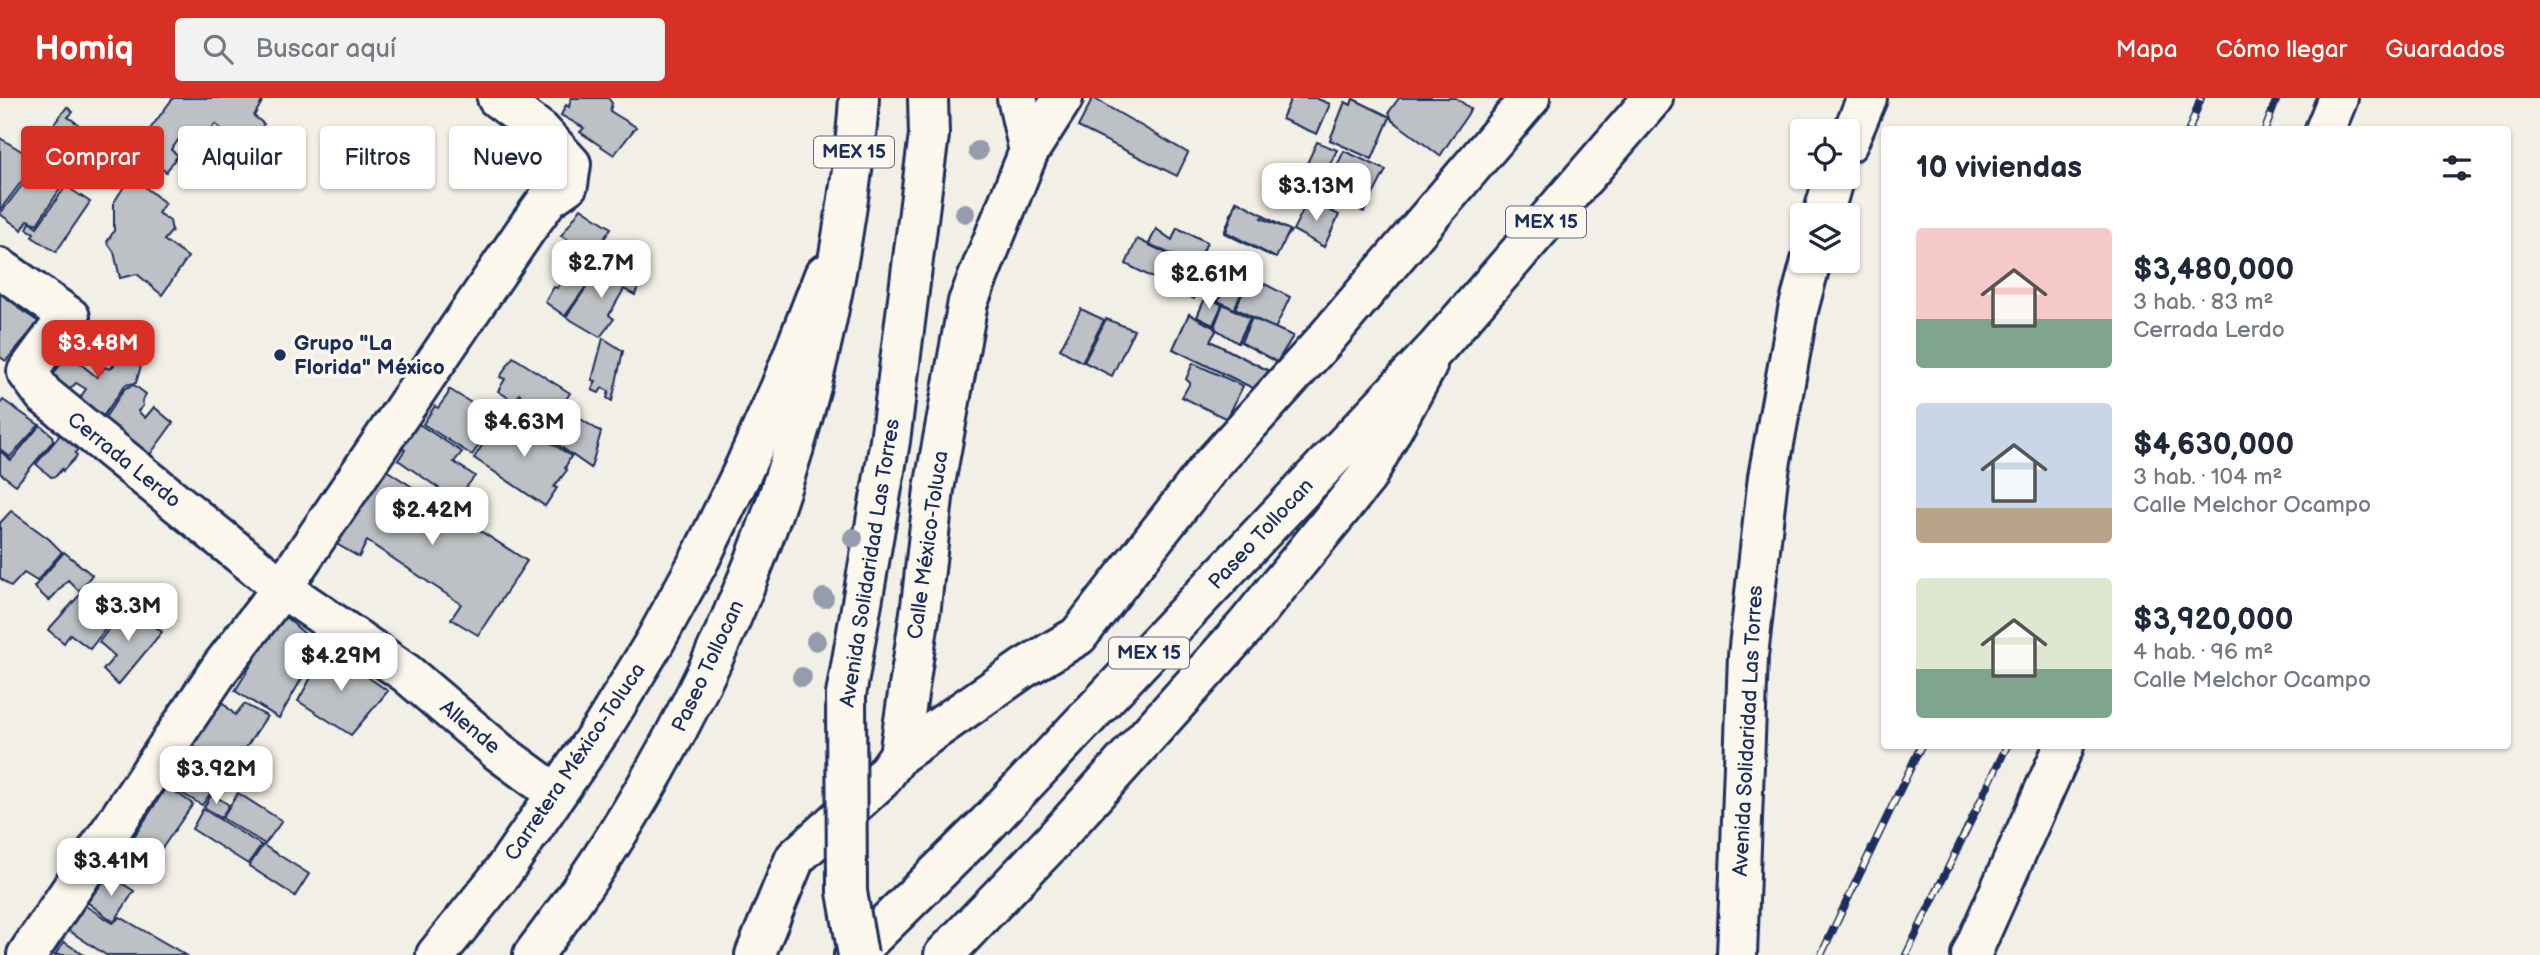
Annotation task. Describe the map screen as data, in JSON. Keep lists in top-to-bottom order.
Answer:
{
  "streets": {
    "main road": [
      "MEX 15",
      "Cerrada Lerdo",
      "Paseo Tollocan",
      "Calle México-Toluca",
      "Avenida Solidaridad Las Torres",
      "Allende",
      "Carretera México-Toluca"
    ]
  },
  "crossings": [
    ["Cerrada Lerdo", "Allende"],
    ["Paseo Tollocan", "Avenida Solidaridad Las Torres"],
    ["Paseo Tollocan", "Carretera México-Toluca"],
    ["Allende", "Carretera México-Toluca"]
  ],
  "places": ["Grupo \"La Florida\" México"],
  "page": {
    "header": "Homiq",
    "search": "Buscar aquí",
    "nav": ["Mapa", "Cómo llegar", "Guardados"],
    "chip": [
      "Comprar",
      "Alquilar",
      "Filtros",
      "Nuevo"
    ],
    "heading": "10 viviendas",
    "price": [
      "$3.13M",
      "$2.7M",
      "$2.61M",
      "$3.48M",
      "$4.63M",
      "$2.42M",
      "$3.3M",
      "$4.29M",
      "$3.92M",
      "$3.41M"
    ],
    "list": [
      {
        "name": "$3,480,000",
        "note": "3 hab. · 83 m² · Cerrada Lerdo"
      },
      {
        "name": "$4,630,000",
        "note": "3 hab. · 104 m² · Calle Melchor Ocampo"
      },
      {
        "name": "$3,920,000",
        "note": "4 hab. · 96 m² · Calle Melchor Ocampo"
      }
    ]
  }
}
